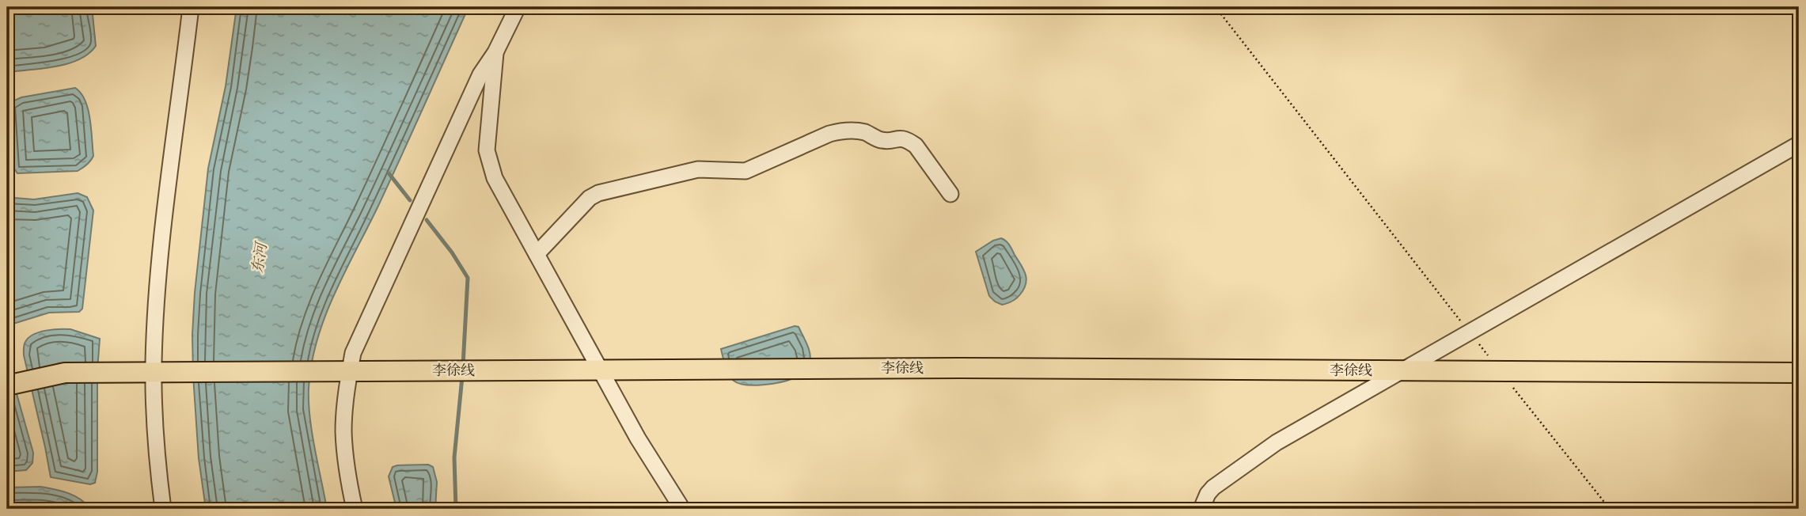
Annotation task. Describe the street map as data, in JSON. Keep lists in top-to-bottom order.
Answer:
{
  "streets": {
    "main road": ["李徐线"]
  },
  "water": ["东河"]
}
